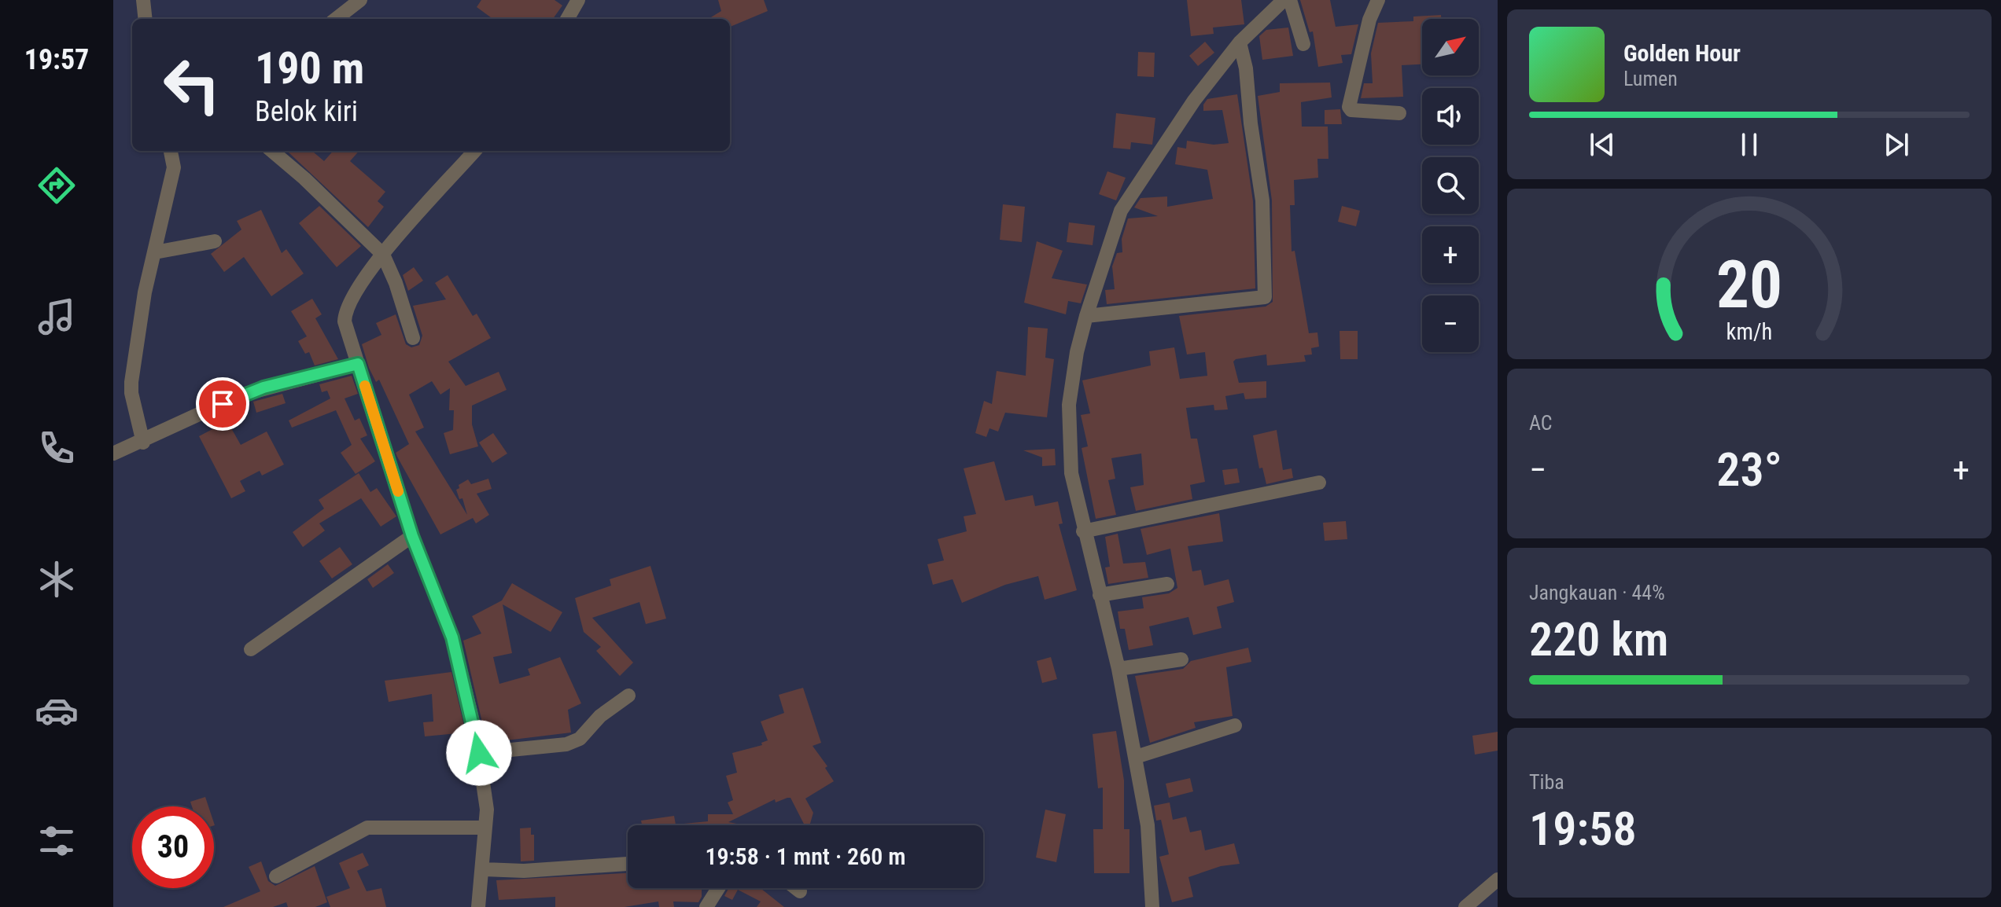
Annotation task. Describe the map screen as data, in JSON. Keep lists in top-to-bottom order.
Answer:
{
  "north": "top right",
  "page": {
    "tabs": "19:57",
    "map_buttons": ["+", "−"],
    "turn": ["190 m", "Belok kiri"],
    "song": ["Golden Hour", "Lumen"],
    "tile": [
      "AC",
      ["Jangkauan · 44%", "220 km"],
      ["Tiba", "19:58"]
    ],
    "heat": ["−", "23°", "+"],
    "limit": "30",
    "trip": "19:58 · 1 mnt · 260 m",
    "gauge": ["20", "km/h"]
  }
}
